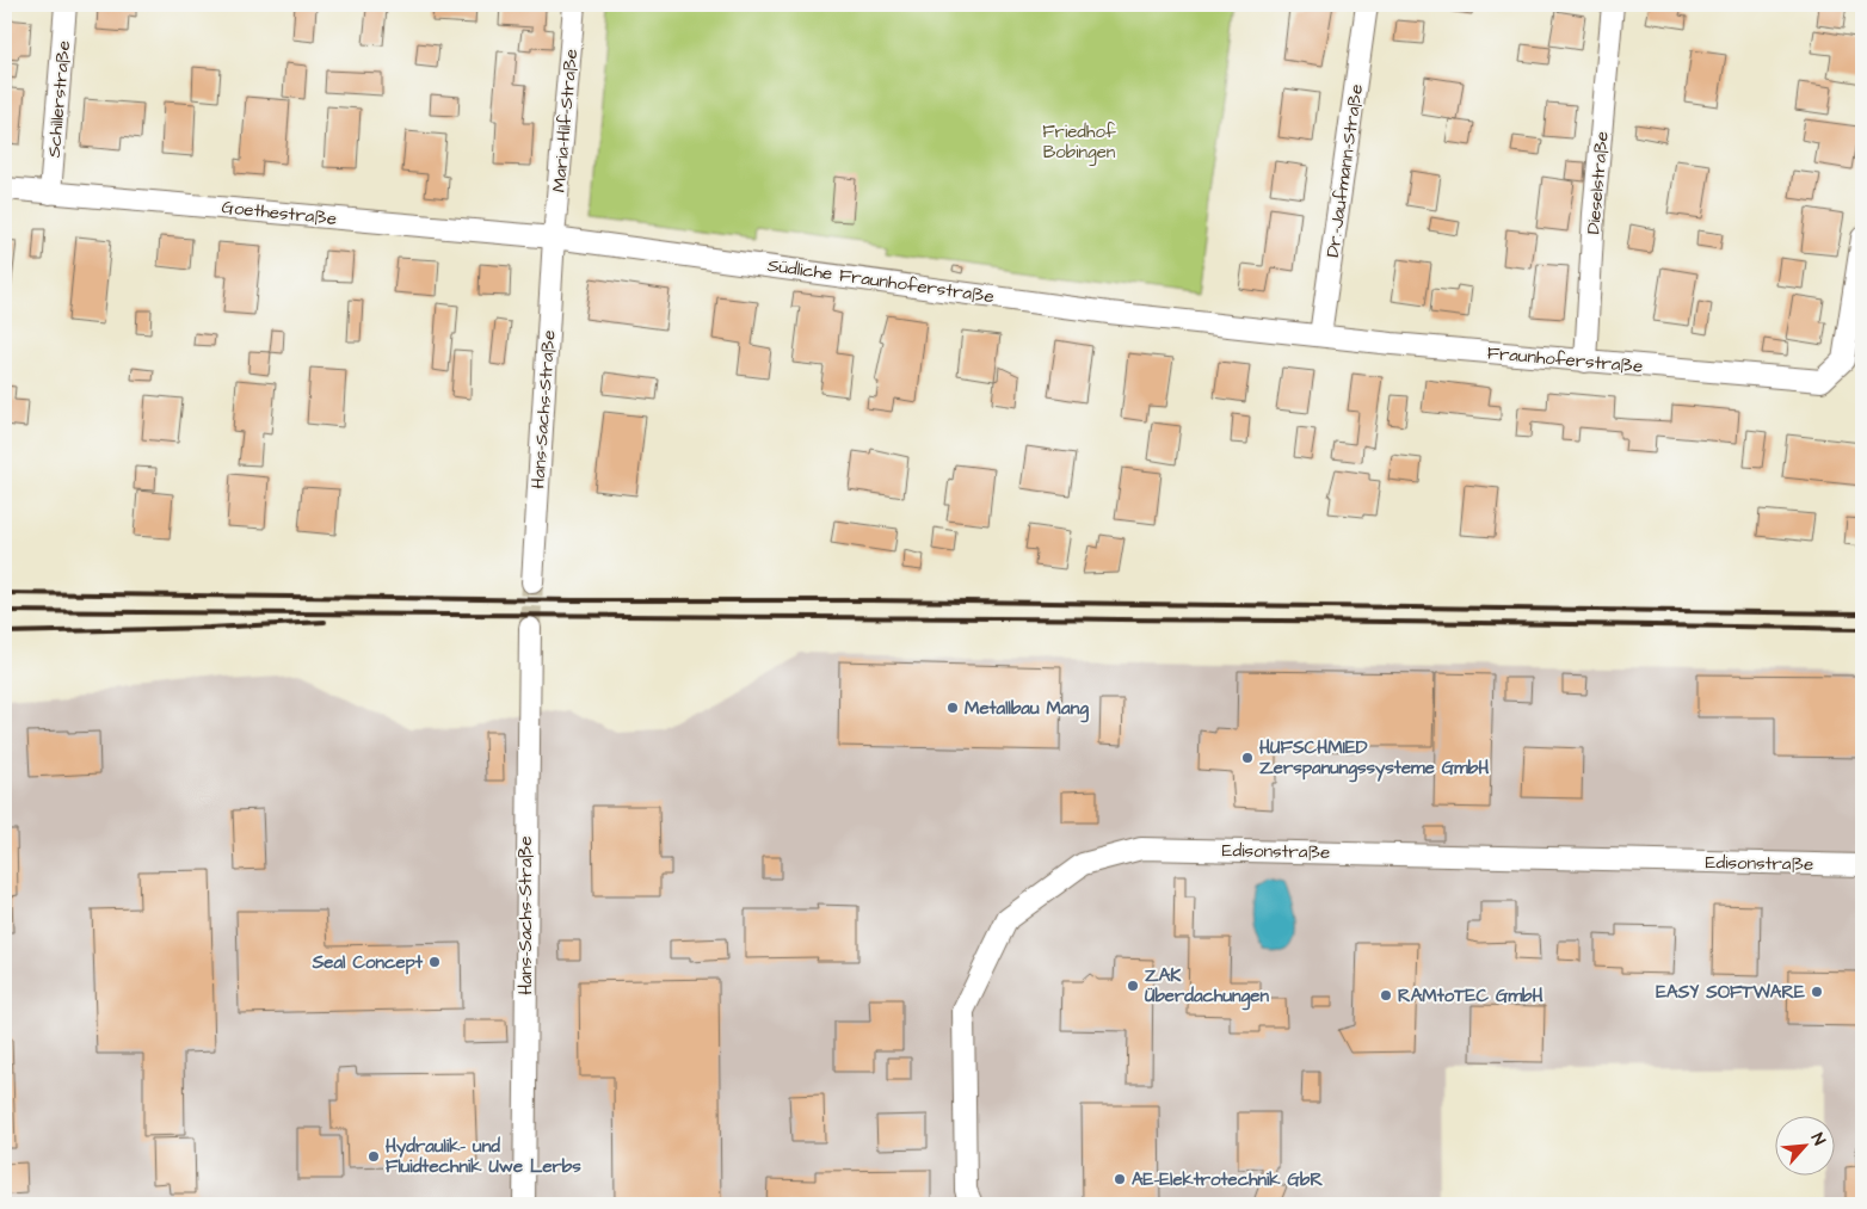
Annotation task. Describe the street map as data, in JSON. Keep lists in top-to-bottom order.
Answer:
{
  "streets": {
    "street": [
      "Schillerstraße",
      "Maria-Hilf-Straße",
      "Dr.-Jaufmann-Straße",
      "Dieselstraße",
      "Goethestraße",
      "Südliche Fraunhoferstraße",
      "Fraunhoferstraße",
      "Hans-Sachs-Straße",
      "Edisonstraße"
    ]
  },
  "crossings": [
    ["Schillerstraße", "Goethestraße"],
    ["Maria-Hilf-Straße", "Goethestraße"],
    ["Maria-Hilf-Straße", "Südliche Fraunhoferstraße"],
    ["Maria-Hilf-Straße", "Hans-Sachs-Straße"],
    ["Dr.-Jaufmann-Straße", "Fraunhoferstraße"],
    ["Dieselstraße", "Fraunhoferstraße"],
    ["Goethestraße", "Südliche Fraunhoferstraße"],
    ["Goethestraße", "Hans-Sachs-Straße"],
    ["Südliche Fraunhoferstraße", "Fraunhoferstraße"],
    ["Südliche Fraunhoferstraße", "Hans-Sachs-Straße"]
  ],
  "parks": ["Friedhof Bobingen"],
  "places": [
    "Metallbau Mang",
    "HUFSCHMIED Zerspanungssysteme GmbH",
    "Seal Concept",
    "ZAK Überdachungen",
    "EASY SOFTWARE",
    "RAMtoTEC GmbH",
    "Hydraulik- und Fluidtechnik Uwe Lerbs",
    "AE-Elektrotechnik GbR"
  ],
  "north": "top right"
}
